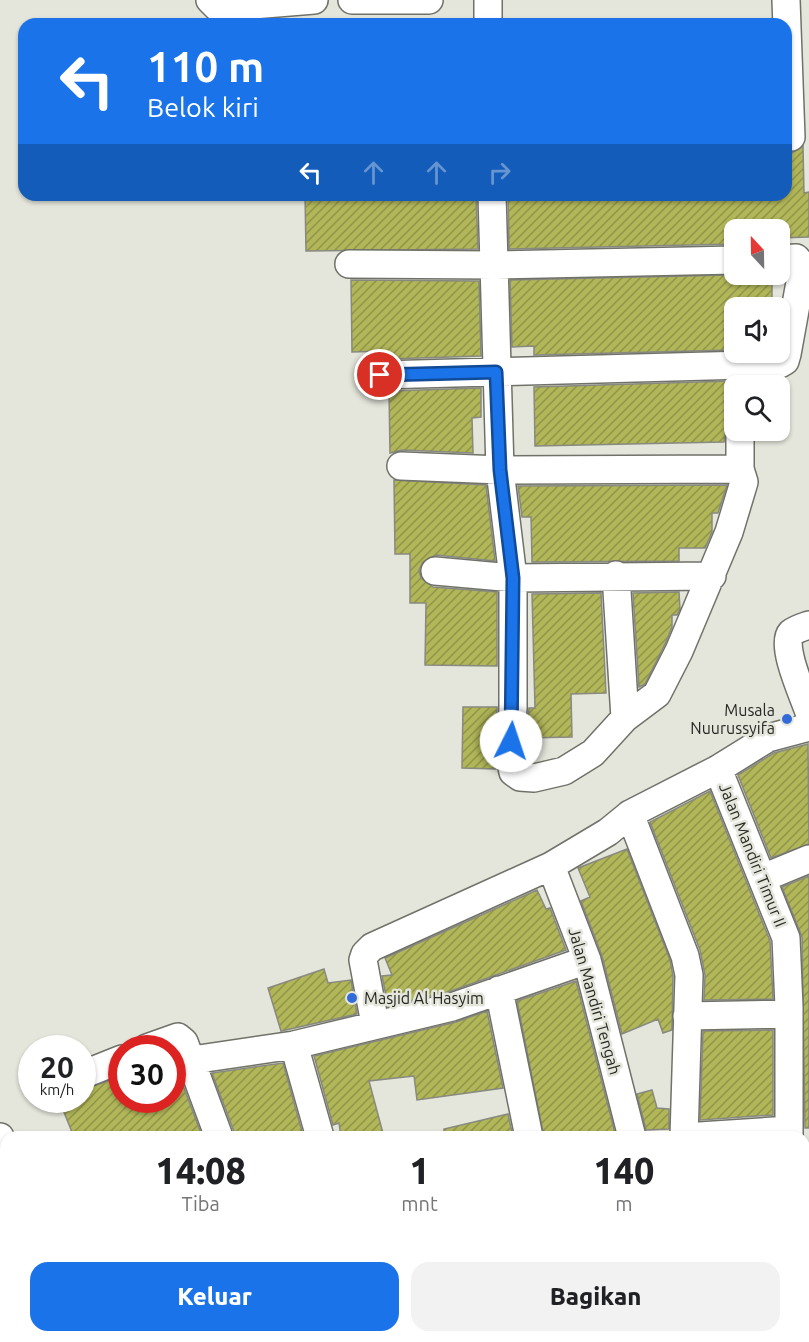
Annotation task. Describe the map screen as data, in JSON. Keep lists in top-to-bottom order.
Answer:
{
  "streets": {
    "street": ["Jalan Mandiri Timur II", "Jalan Mandiri Tengah"]
  },
  "places": ["Musala Nuurussyifa", "Masjid Al Hasyim"],
  "north": "top",
  "page": {
    "turn": ["110 m", "Belok kiri"],
    "speed": "20 km/h",
    "limit": "30",
    "eta": [
      "14:08",
      "Tiba",
      "1",
      "mnt",
      "140",
      "m"
    ],
    "buttons": ["Keluar", "Bagikan"]
  }
}
